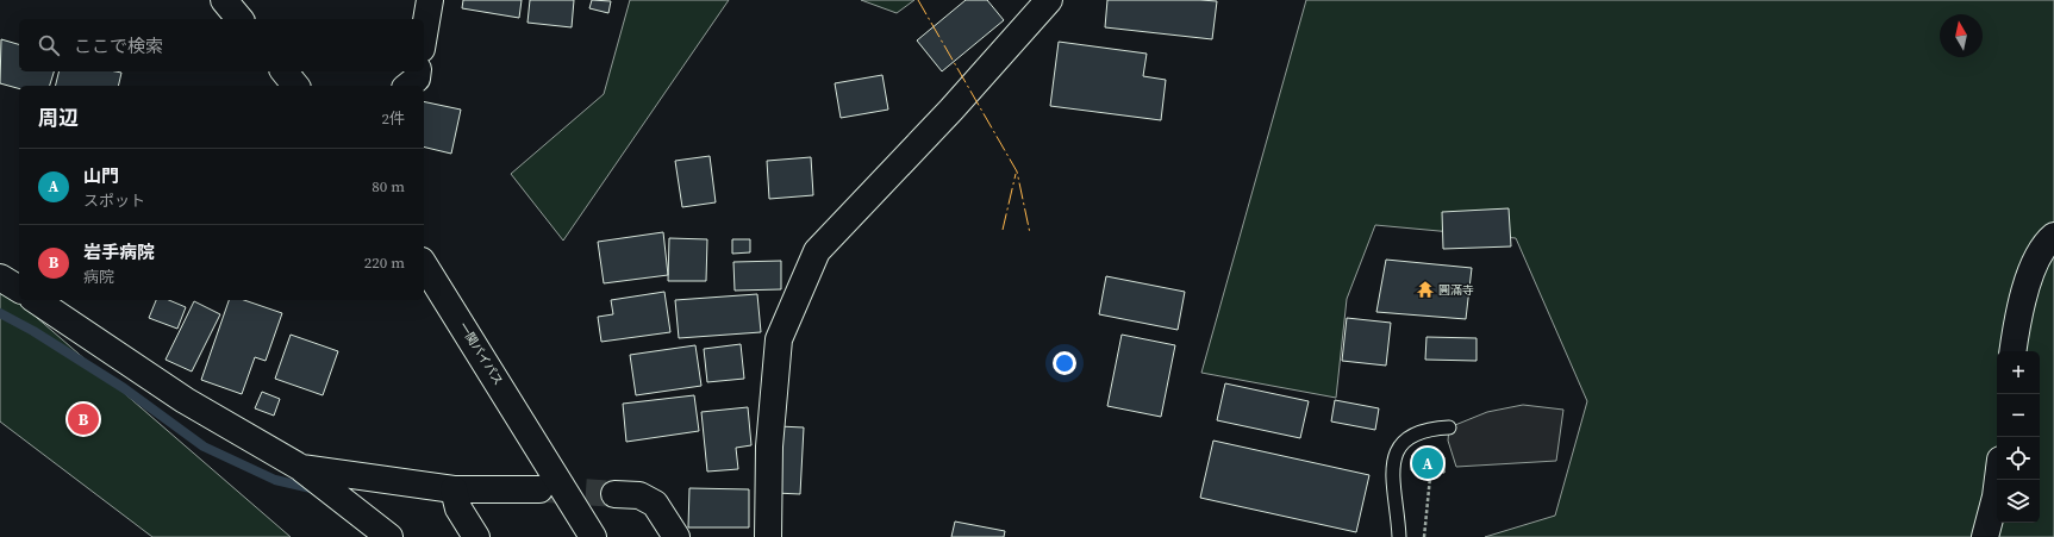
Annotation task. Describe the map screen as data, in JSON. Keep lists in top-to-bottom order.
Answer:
{
  "streets": {
    "main road": ["一関バイパス"]
  },
  "places": {
    "temple": ["圓滿寺"]
  },
  "north": "top",
  "page": {
    "search": "ここで検索",
    "heading": ["周辺", "2件"],
    "list": [
      {
        "mark": "A",
        "name": "山門",
        "note": "スポット",
        "value": "80 m"
      },
      {
        "mark": "B",
        "name": "岩手病院",
        "note": "病院",
        "value": "220 m"
      }
    ],
    "map_buttons": ["+", "−"],
    "pins": ["B", "A"]
  }
}
